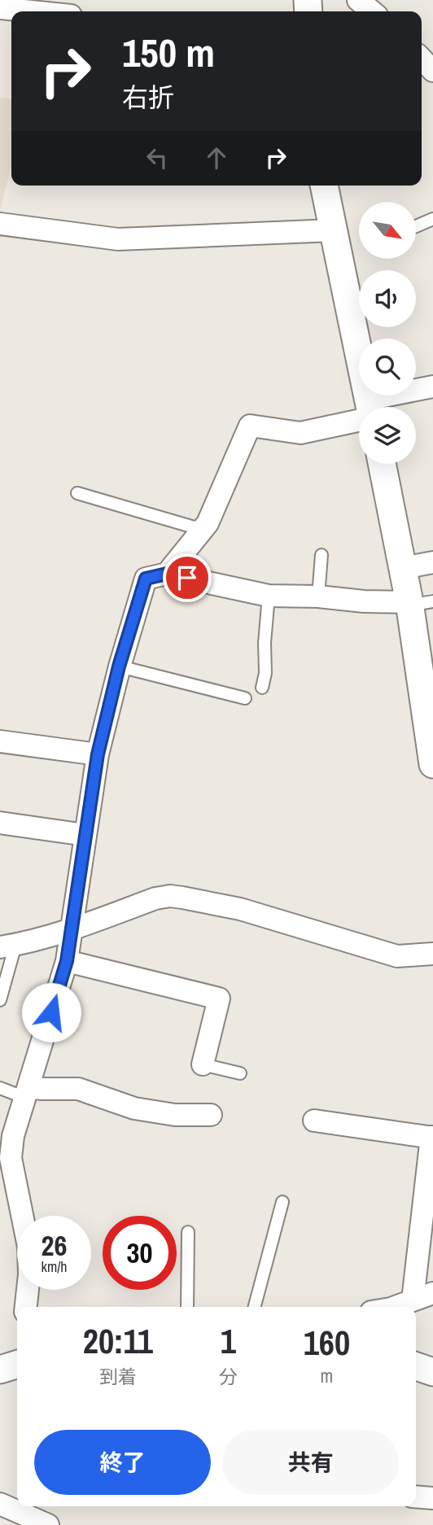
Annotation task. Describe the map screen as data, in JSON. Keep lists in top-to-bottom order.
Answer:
{
  "north": "bottom right",
  "page": {
    "turn": ["150 m", "右折"],
    "speed": "26 km/h",
    "limit": "30",
    "eta": [
      "20:11",
      "到着",
      "1",
      "分",
      "160",
      "m"
    ],
    "buttons": ["終了", "共有"]
  }
}
